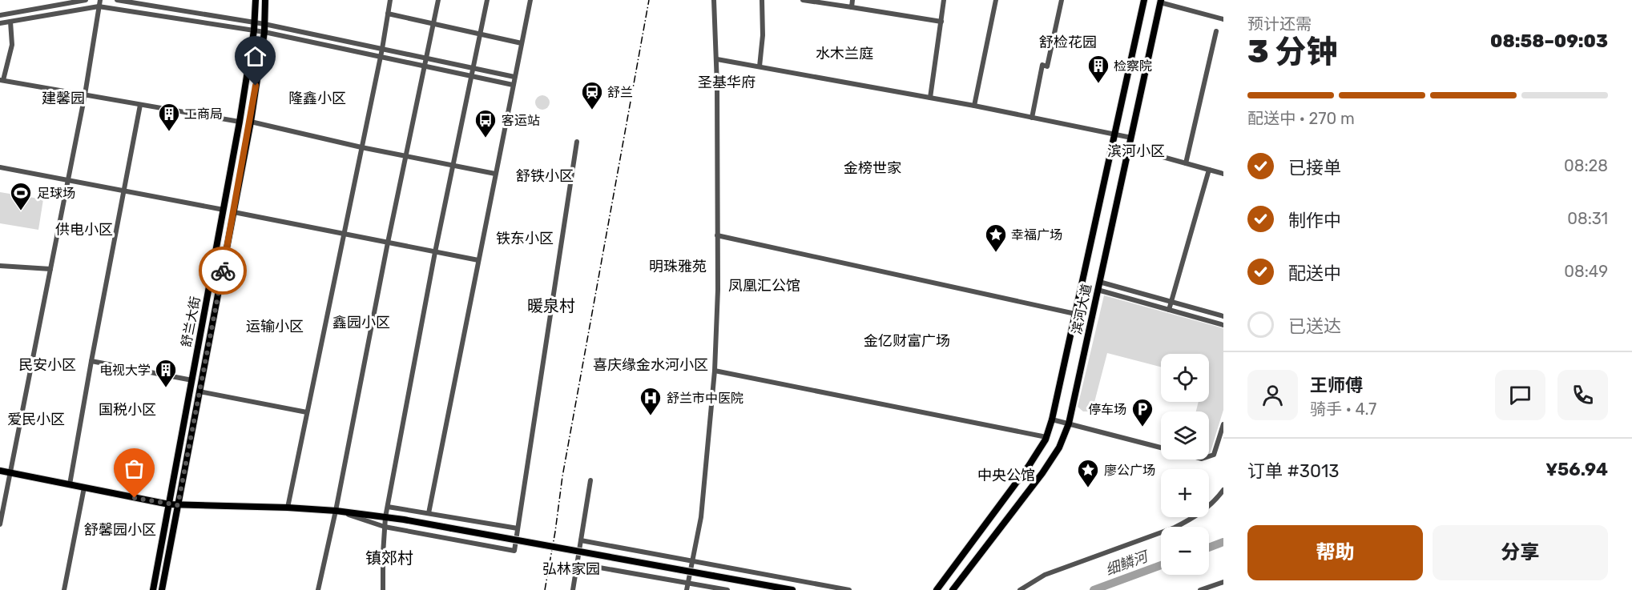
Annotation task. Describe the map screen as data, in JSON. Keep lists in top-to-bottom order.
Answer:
{
  "streets": {
    "main road": ["滨河大道", "舒兰大街"]
  },
  "districts": [
    "舒检花园",
    "水木兰庭",
    "圣基华府",
    "建馨园",
    "隆鑫小区",
    "滨河小区",
    "金榜世家",
    "舒铁小区",
    "供电小区",
    "铁东小区",
    "明珠雅苑",
    "凤凰汇公馆",
    "暖泉村",
    "鑫园小区",
    "运输小区",
    "金亿财富广场",
    "民安小区",
    "喜庆缘金水河小区",
    "国税小区",
    "爱民小区",
    "中央公馆",
    "舒馨园小区",
    "镇郊村",
    "弘林家园"
  ],
  "water": ["细鳞河"],
  "places": {
    "building": ["检察院", "工商局", "电视大学"],
    "station": ["舒兰"],
    "bus stop": ["客运站"],
    "sports": ["足球场"],
    "place": ["幸福广场", "廖公广场"],
    "hospital": ["舒兰市中医院"],
    "parking": ["停车场"]
  },
  "page": {
    "heading": ["3 分钟", "预计还需", "08:58–09:03"],
    "panel": [
      "王师傅",
      "骑手 · 4.7",
      "订单 #3013",
      "¥56.94"
    ],
    "bar": "配送中 · 270 m",
    "list": [
      ["已接单", "08:28"],
      ["制作中", "08:31"],
      ["配送中", "08:49"],
      "已送达"
    ],
    "map_buttons": ["+", "−"],
    "buttons": ["帮助", "分享"]
  }
}
